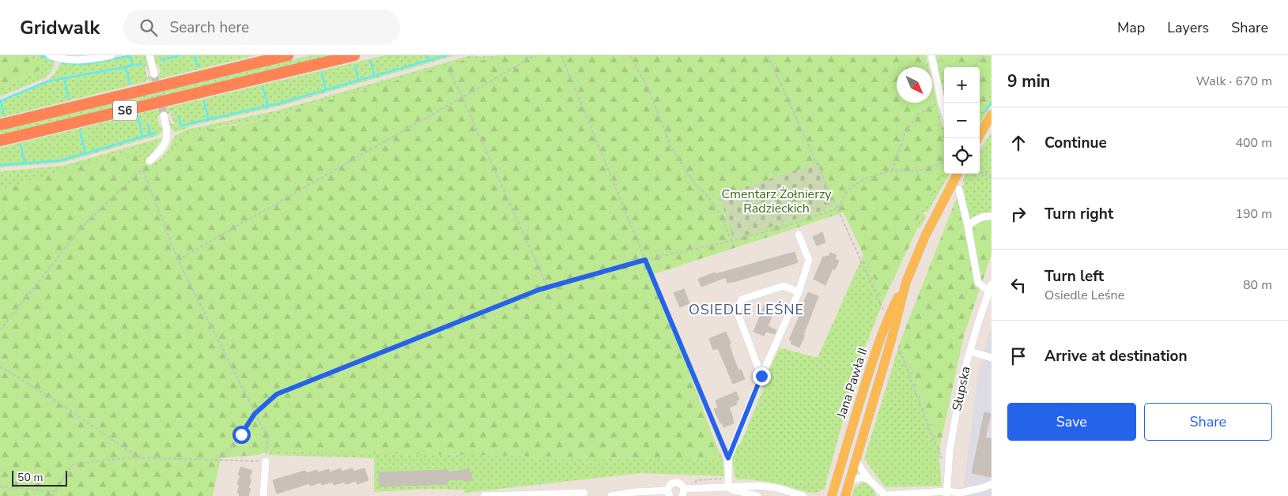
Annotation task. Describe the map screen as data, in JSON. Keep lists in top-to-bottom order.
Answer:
{
  "streets": {
    "highway": ["S6"],
    "main road": ["Jana Pawła II"],
    "street": ["Słupska"]
  },
  "districts": ["OSIEDLE LEŚNE"],
  "parks": ["Cmentarz Żołnierzy Radzieckich"],
  "scale_bar": "50 m",
  "north": "bottom right",
  "page": {
    "header": "Gridwalk",
    "search": "Search here",
    "nav": ["Map", "Layers", "Share"],
    "heading": ["9 min", "Walk · 670 m"],
    "map_buttons": ["+", "−"],
    "list": [
      ["Continue", "400 m"],
      ["Turn right", "190 m"],
      ["Turn left", "Osiedle Leśne", "80 m"],
      "Arrive at destination"
    ],
    "buttons": ["Save", "Share"],
    "scale": "50 m"
  }
}
